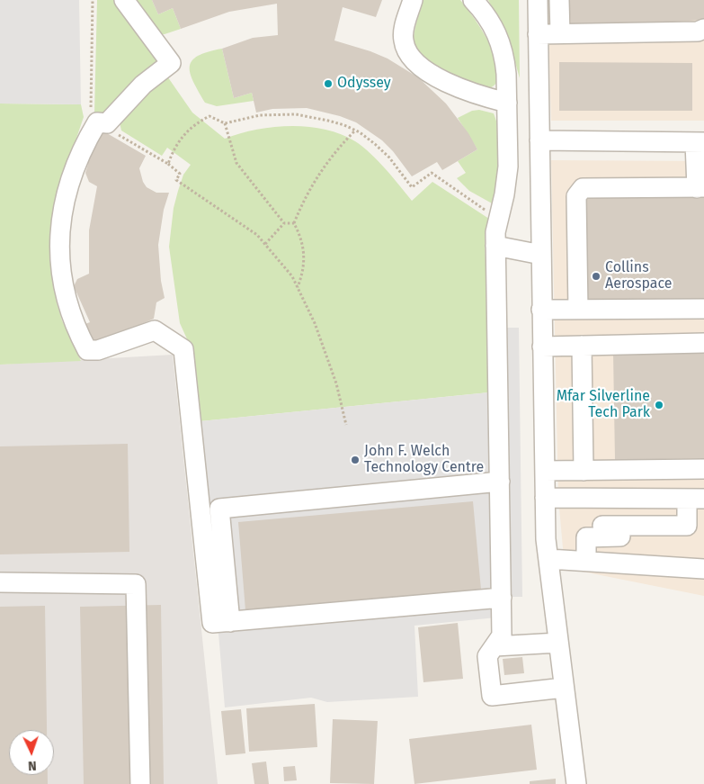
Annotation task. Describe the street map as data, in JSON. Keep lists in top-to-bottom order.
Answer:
{
  "places": [
    "Odyssey",
    "Collins Aerospace",
    "Mfar Silverline Tech Park",
    "John F. Welch Technology Centre"
  ],
  "north": "bottom"
}
